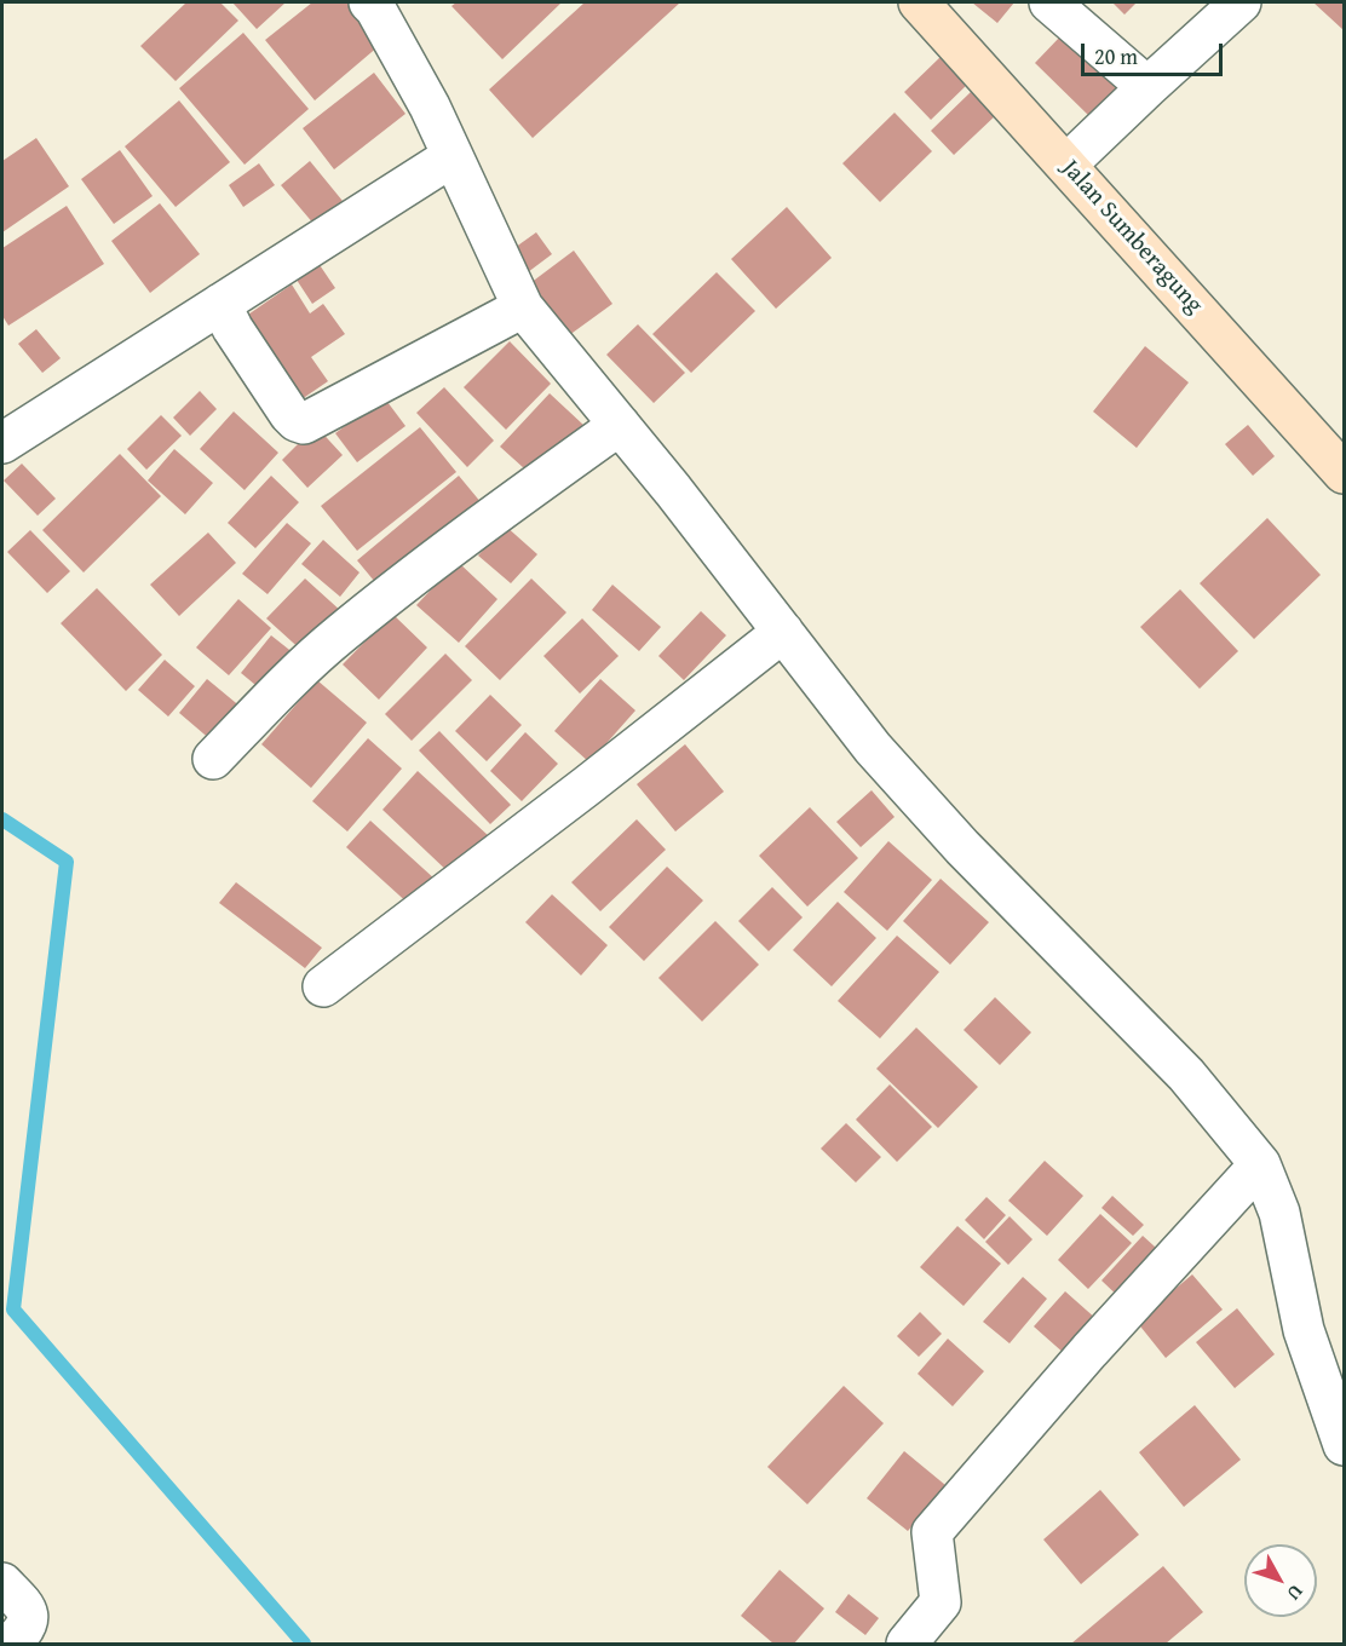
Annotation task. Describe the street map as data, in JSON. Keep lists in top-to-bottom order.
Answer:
{
  "streets": {
    "street": ["Jalan Sumberagung"]
  },
  "scale_bar": "20 m",
  "north": "bottom right"
}
